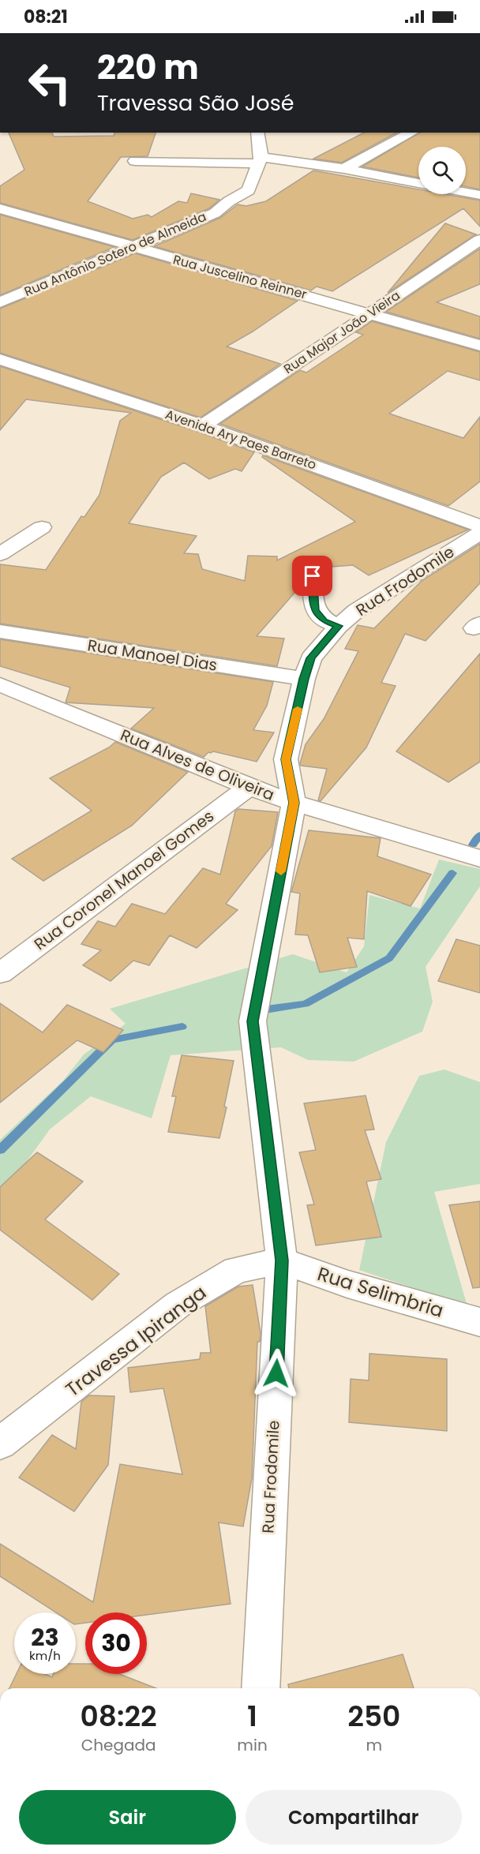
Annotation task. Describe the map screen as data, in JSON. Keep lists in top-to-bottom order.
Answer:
{
  "streets": {
    "street": [
      "Rua Antônio Sotero de Almeida",
      "Rua Juscelino Reinner",
      "Rua Major João Vieira",
      "Avenida Ary Paes Barreto",
      "Rua Frodomile",
      "Rua Manoel Dias",
      "Rua Alves de Oliveira",
      "Rua Coronel Manoel Gomes",
      "Rua Selimbria",
      "Travessa Ipiranga"
    ]
  },
  "crossings": [
    ["Rua Antônio Sotero de Almeida", "Rua Juscelino Reinner"],
    ["Rua Juscelino Reinner", "Rua Major João Vieira"],
    ["Rua Major João Vieira", "Avenida Ary Paes Barreto"],
    ["Rua Frodomile", "Rua Manoel Dias"],
    ["Rua Frodomile", "Rua Alves de Oliveira"],
    ["Rua Frodomile", "Rua Selimbria"],
    ["Rua Frodomile", "Travessa Ipiranga"],
    ["Rua Alves de Oliveira", "Rua Coronel Manoel Gomes"],
    ["Rua Selimbria", "Travessa Ipiranga"]
  ],
  "page": {
    "status": "08:21",
    "turn": ["220 m", "Travessa São José"],
    "speed": "23 km/h",
    "limit": "30",
    "eta": [
      "08:22",
      "Chegada",
      "1",
      "min",
      "250",
      "m"
    ],
    "buttons": ["Sair", "Compartilhar"]
  }
}
